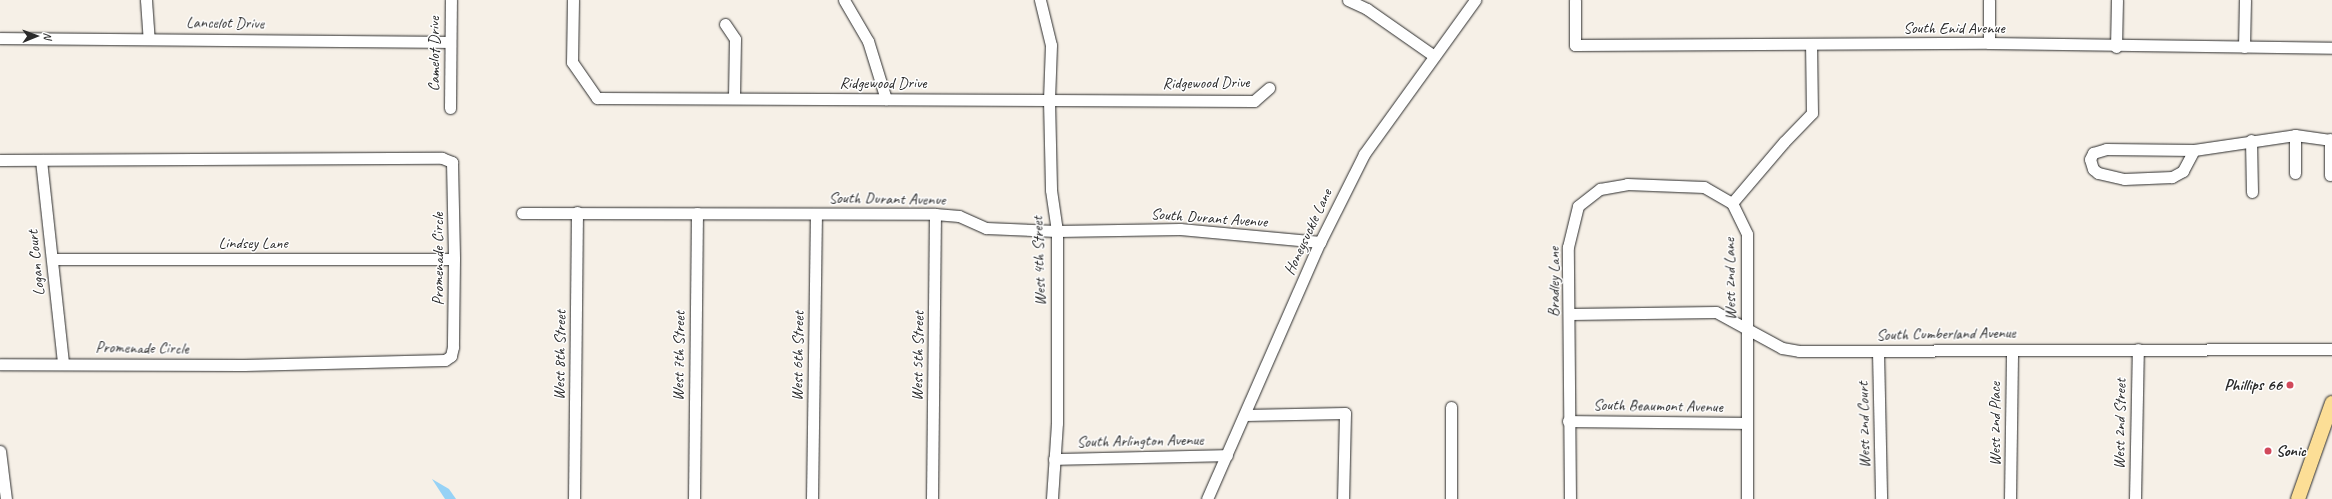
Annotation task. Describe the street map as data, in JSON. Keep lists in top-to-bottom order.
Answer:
{
  "streets": {
    "street": [
      "Lancelot Drive",
      "South Enid Avenue",
      "Camelot Drive",
      "Ridgewood Drive",
      "South Durant Avenue",
      "Honeysuckle Lane",
      "Lindsey Lane",
      "Promenade Circle",
      "West 4th Street",
      "Logan Court",
      "West 2nd Lane",
      "Bradley Lane",
      "South Cumberland Avenue",
      "West 8th Street",
      "West 7th Street",
      "West 6th Street",
      "West 5th Street",
      "South Beaumont Avenue",
      "West 2nd Place",
      "West 2nd Street",
      "West 2nd Court",
      "South Arlington Avenue"
    ]
  },
  "crossings": [
    ["Lancelot Drive", "Camelot Drive"],
    ["Ridgewood Drive", "West 4th Street"],
    ["South Durant Avenue", "Honeysuckle Lane"],
    ["South Durant Avenue", "West 4th Street"],
    ["South Durant Avenue", "West 8th Street"],
    ["South Durant Avenue", "West 7th Street"],
    ["South Durant Avenue", "West 6th Street"],
    ["South Durant Avenue", "West 5th Street"],
    ["Honeysuckle Lane", "South Arlington Avenue"],
    ["Lindsey Lane", "Promenade Circle"],
    ["Lindsey Lane", "Logan Court"],
    ["Promenade Circle", "Logan Court"],
    ["West 4th Street", "South Arlington Avenue"],
    ["West 2nd Lane", "Bradley Lane"],
    ["West 2nd Lane", "South Cumberland Avenue"],
    ["West 2nd Lane", "South Beaumont Avenue"],
    ["Bradley Lane", "South Cumberland Avenue"],
    ["Bradley Lane", "South Beaumont Avenue"],
    ["South Cumberland Avenue", "West 2nd Place"],
    ["South Cumberland Avenue", "West 2nd Street"],
    ["South Cumberland Avenue", "West 2nd Court"]
  ],
  "places": ["Phillips 66", "Sonic"],
  "north": "right"
}
